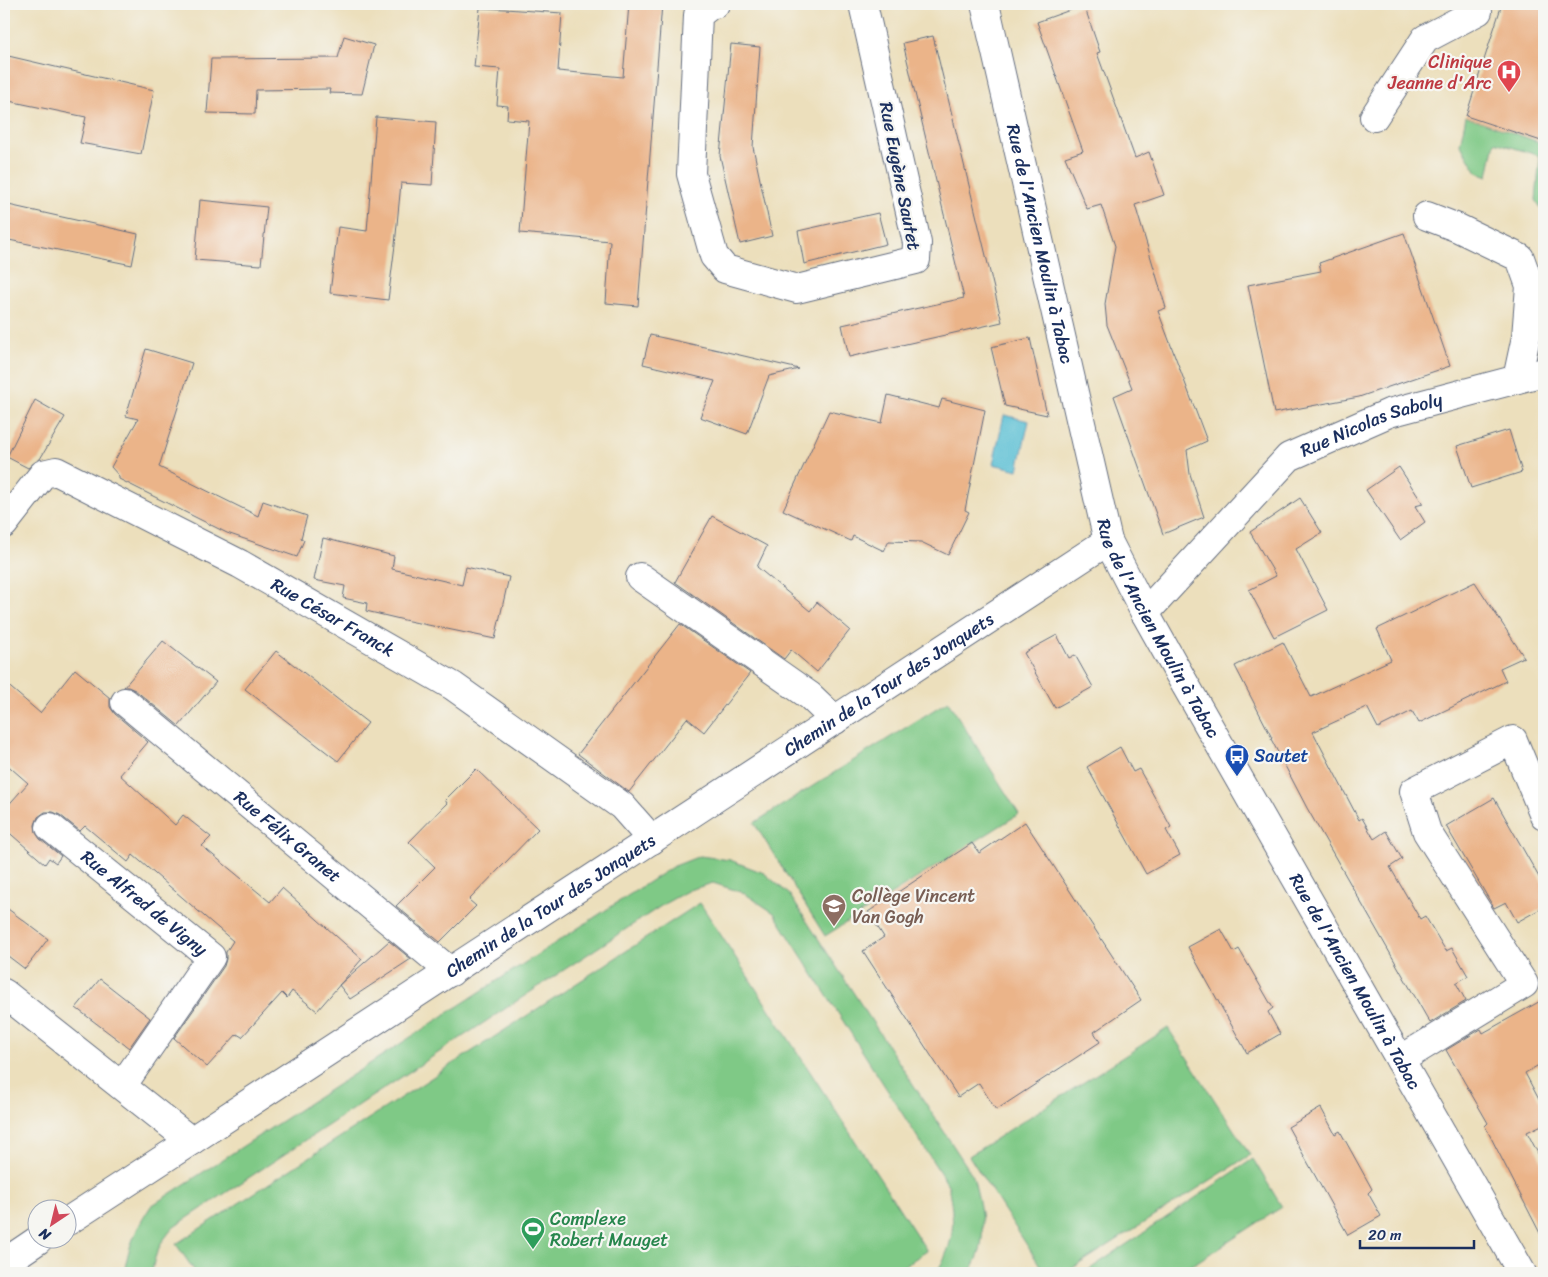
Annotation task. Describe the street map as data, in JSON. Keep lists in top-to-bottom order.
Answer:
{
  "streets": {
    "street": [
      "Rue Eugène Sautet",
      "Rue de l'Ancien Moulin à Tabac",
      "Rue Nicolas Saboly",
      "Rue César Franck",
      "Chemin de la Tour des Jonquets",
      "Rue Félix Granet",
      "Rue Alfred de Vigny"
    ]
  },
  "crossings": [
    ["Rue de l'Ancien Moulin à Tabac", "Rue Nicolas Saboly"],
    ["Rue de l'Ancien Moulin à Tabac", "Chemin de la Tour des Jonquets"],
    ["Rue César Franck", "Chemin de la Tour des Jonquets"],
    ["Chemin de la Tour des Jonquets", "Rue Félix Granet"]
  ],
  "places": {
    "hospital": ["Clinique Jeanne d'Arc"],
    "bus stop": ["Sautet"],
    "school or university": ["Collège Vincent Van Gogh"],
    "sports": ["Complexe Robert Mauget"]
  },
  "scale_bar": "20 m",
  "north": "bottom left"
}
